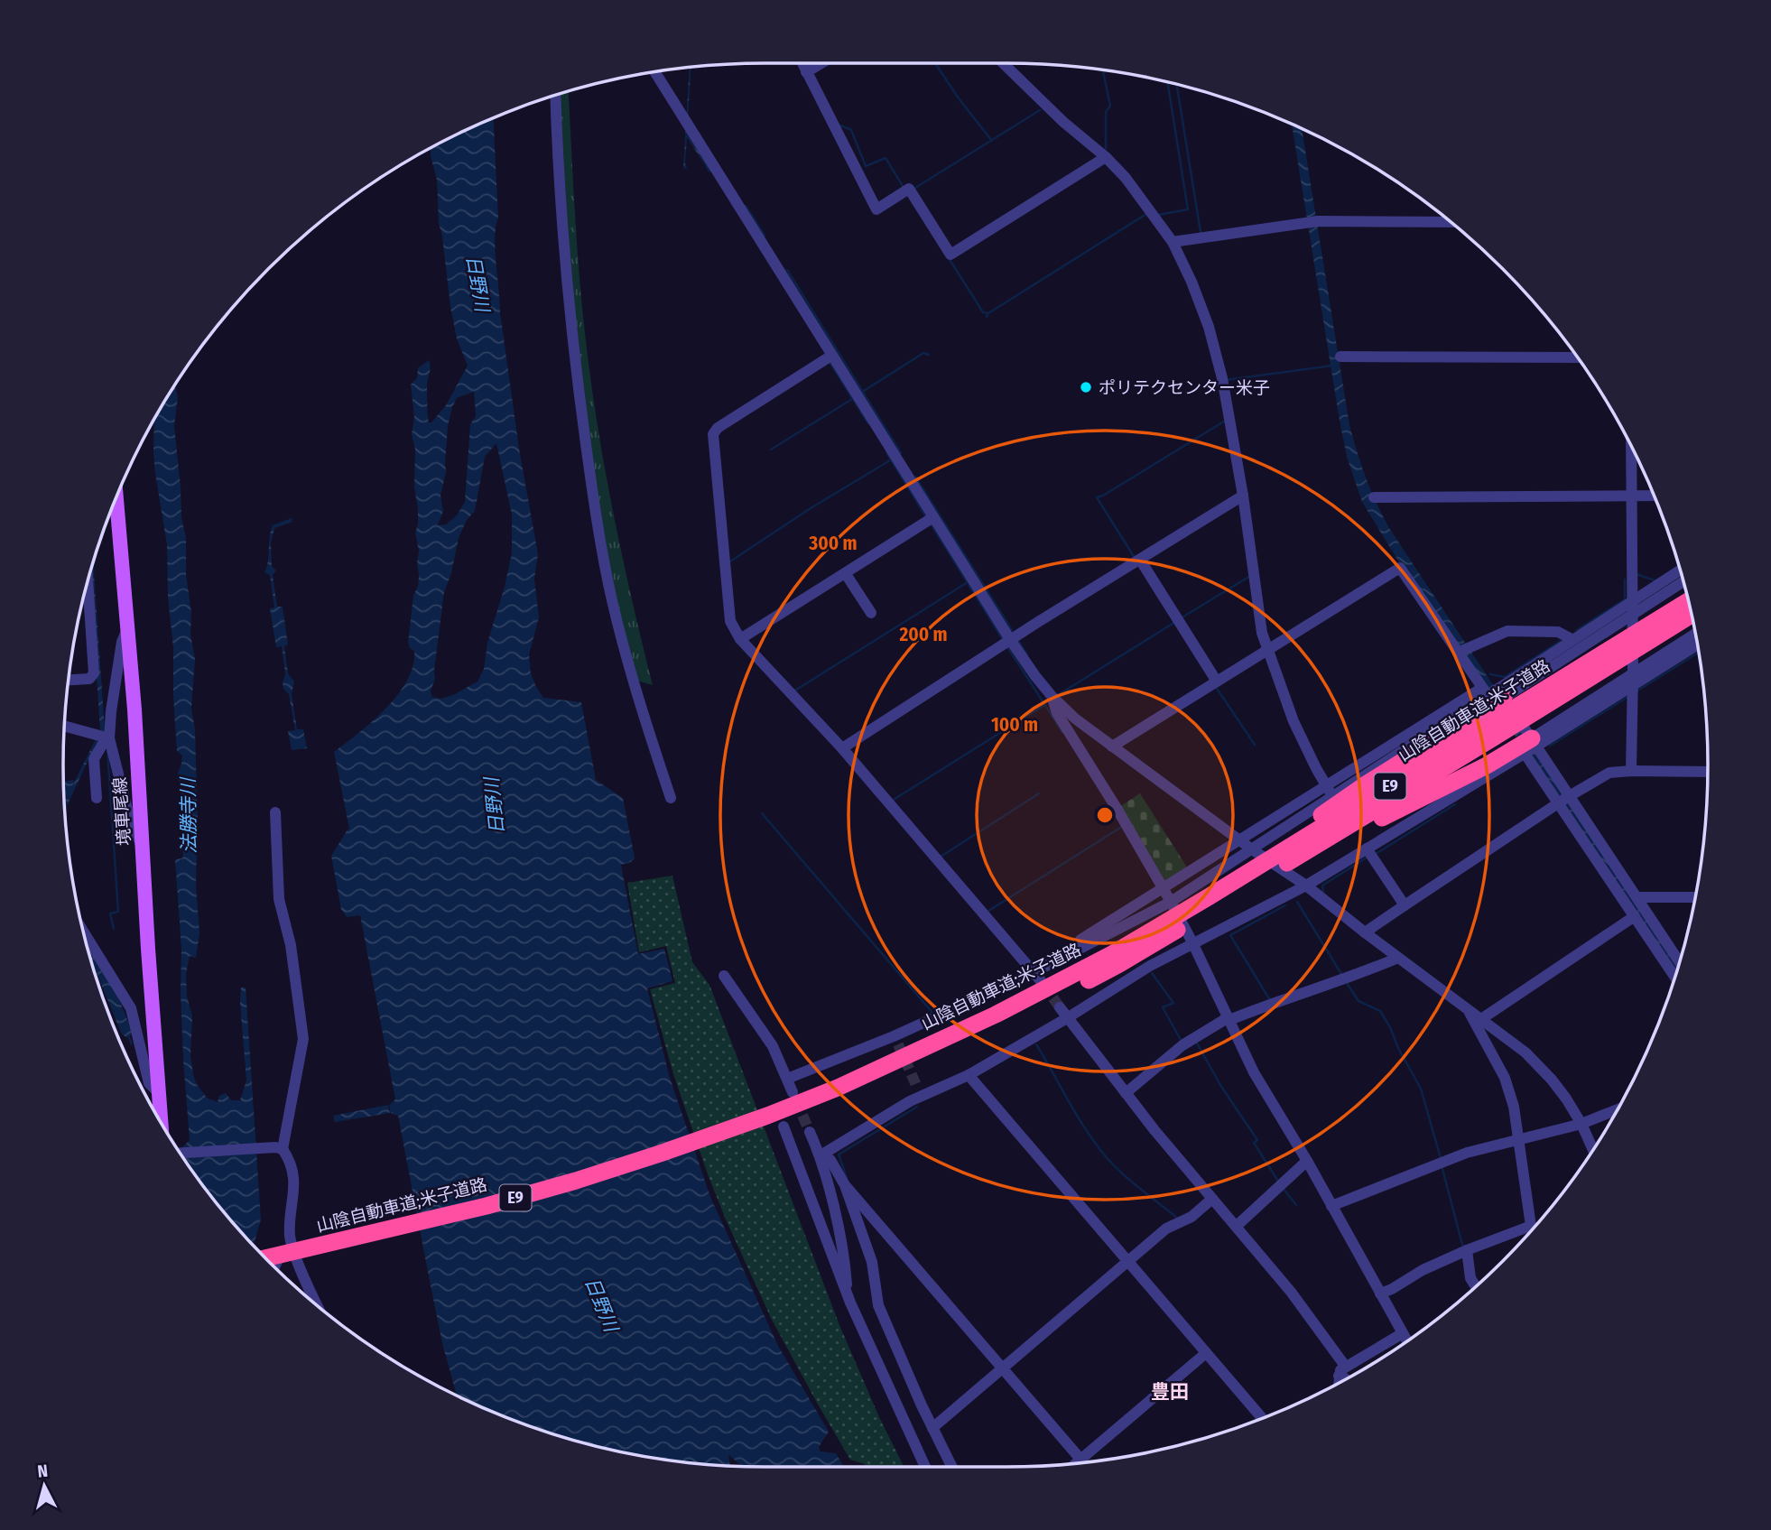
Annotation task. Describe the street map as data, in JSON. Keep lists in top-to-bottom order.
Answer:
{
  "streets": {
    "highway": ["山陰自動車道;米子道路", "E9"],
    "main road": ["境車尾線"]
  },
  "districts": ["豊田"],
  "water": ["日野川", "法勝寺川"],
  "places": ["ポリテクセンター米子"],
  "north": "top",
  "rings": ["300 m", "200 m", "100 m"]
}
